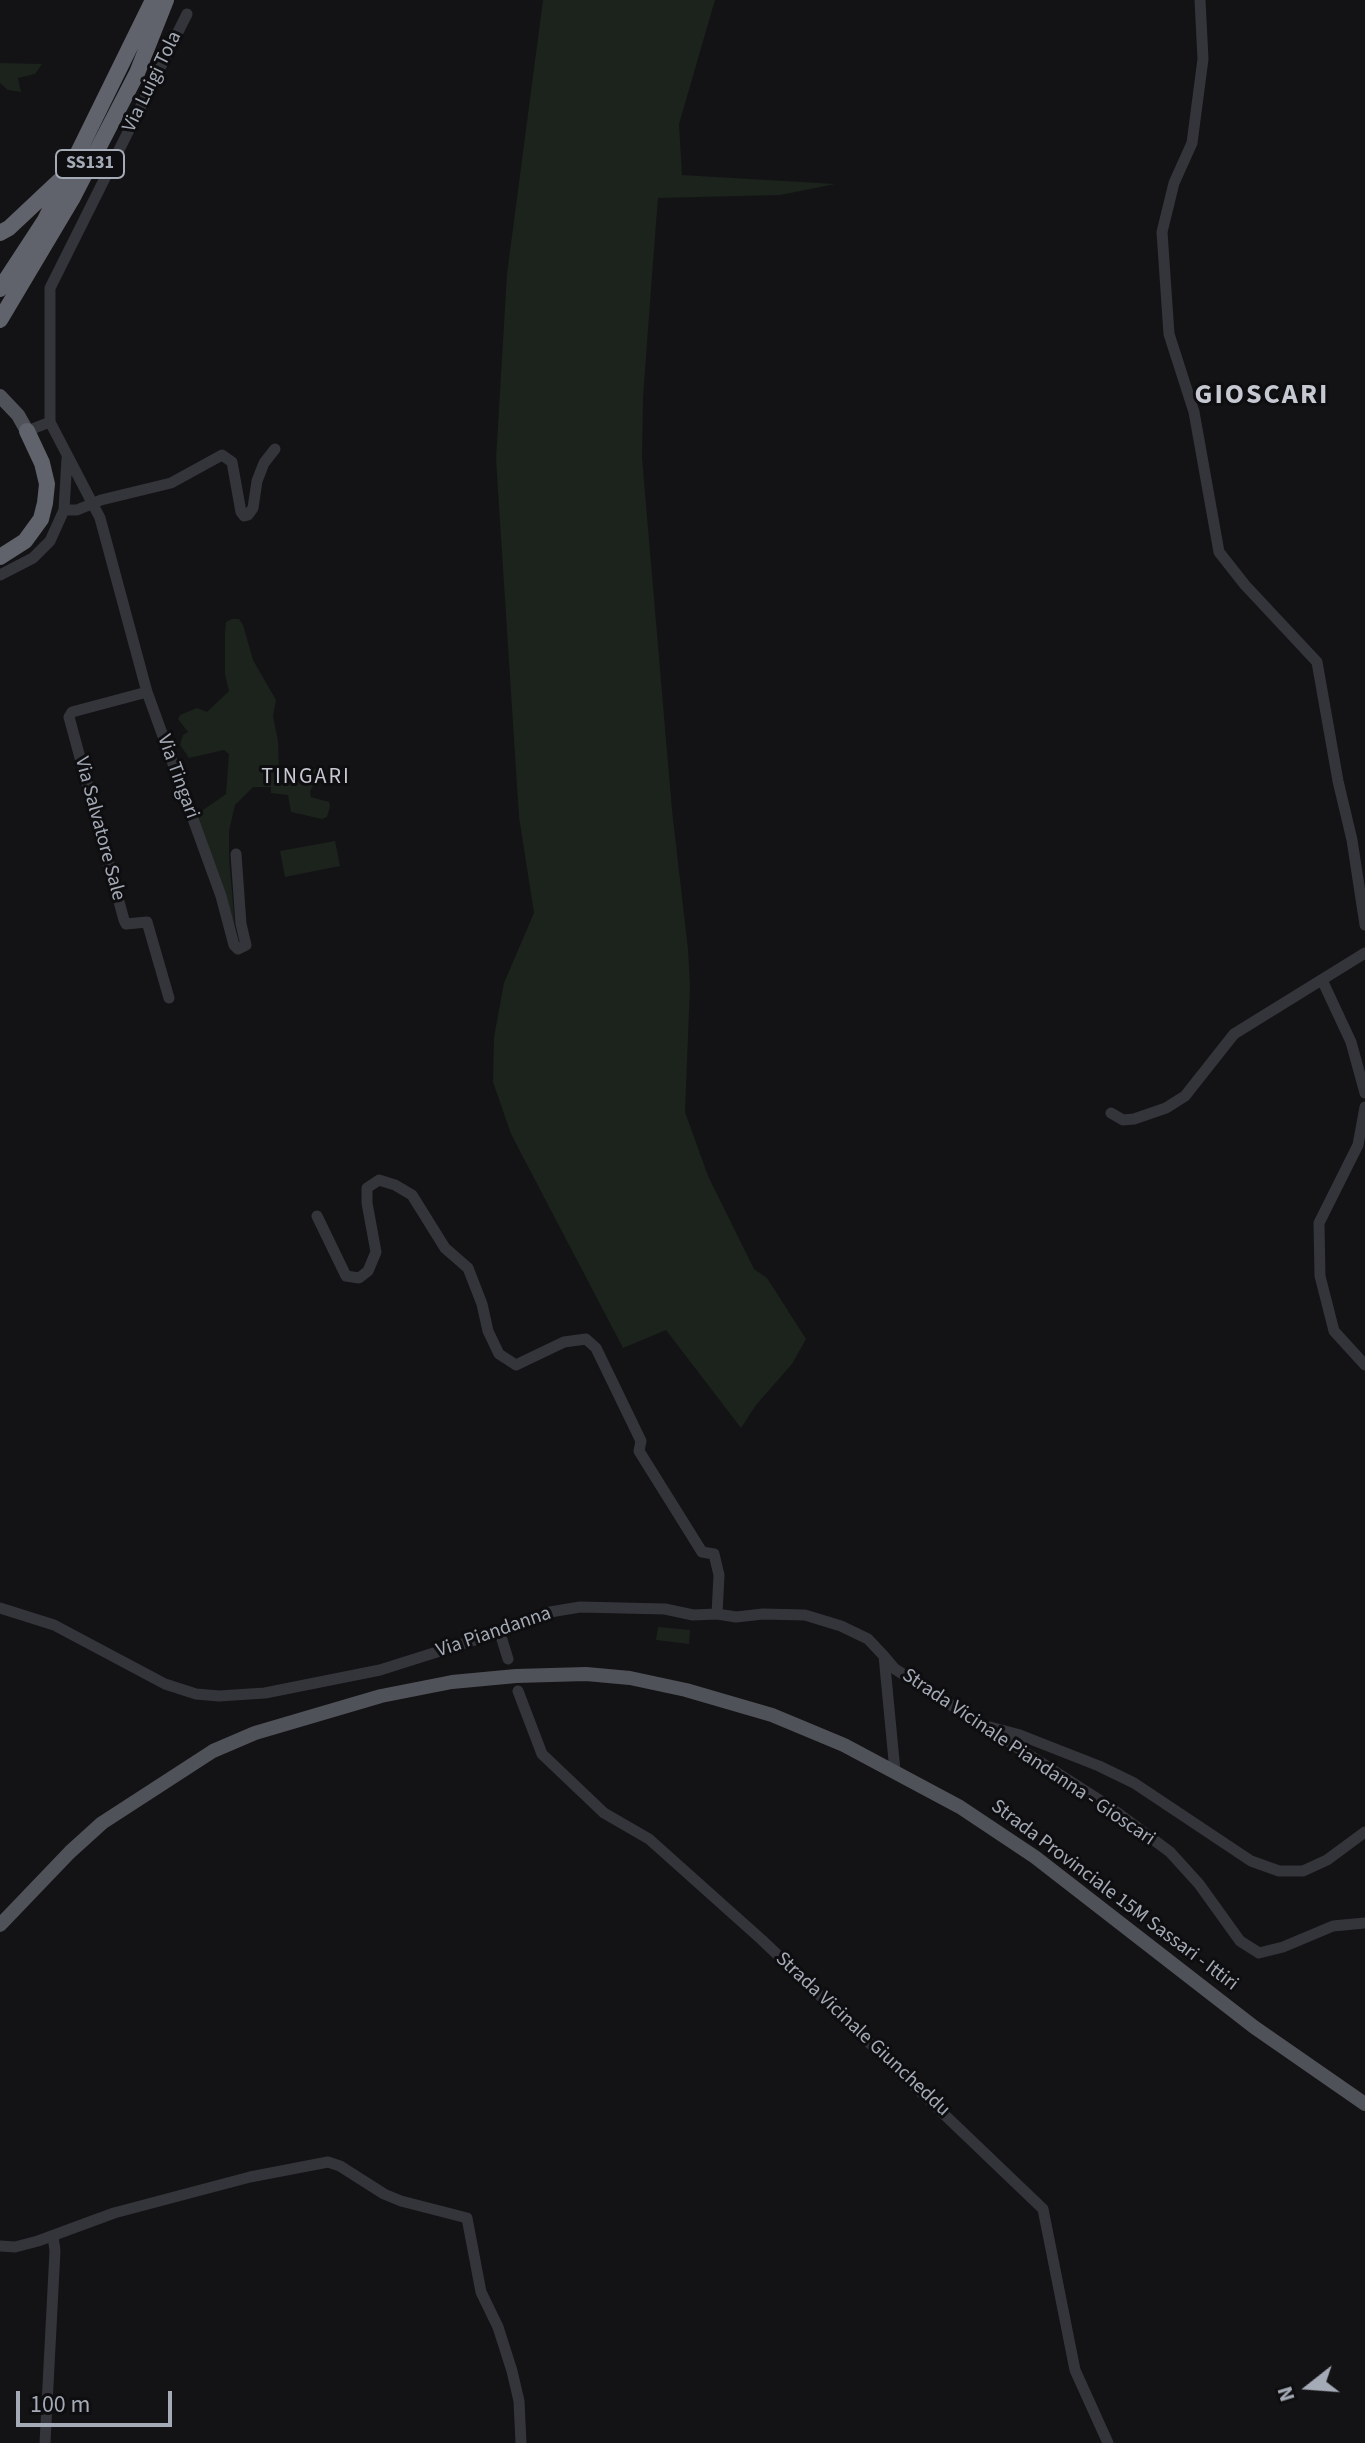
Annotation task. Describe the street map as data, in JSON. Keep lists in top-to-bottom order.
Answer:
{
  "streets": {
    "highway": ["SS131"],
    "main road": ["Strada Provinciale 15M Sassari - Ittiri"],
    "street": [
      "Via Luigi Tola",
      "Via Tingari",
      "Via Salvatore Sale",
      "Via Piandanna",
      "Strada Vicinale Piandanna - Gioscari",
      "Strada Vicinale Giuncheddu"
    ]
  },
  "crossings": [
    ["Via Luigi Tola", "Via Tingari"],
    ["Via Tingari", "Via Salvatore Sale"],
    ["Via Piandanna", "Strada Vicinale Piandanna - Gioscari"]
  ],
  "districts": ["GIOSCARI", "TINGARI"],
  "scale_bar": "100 m",
  "north": "left"
}
